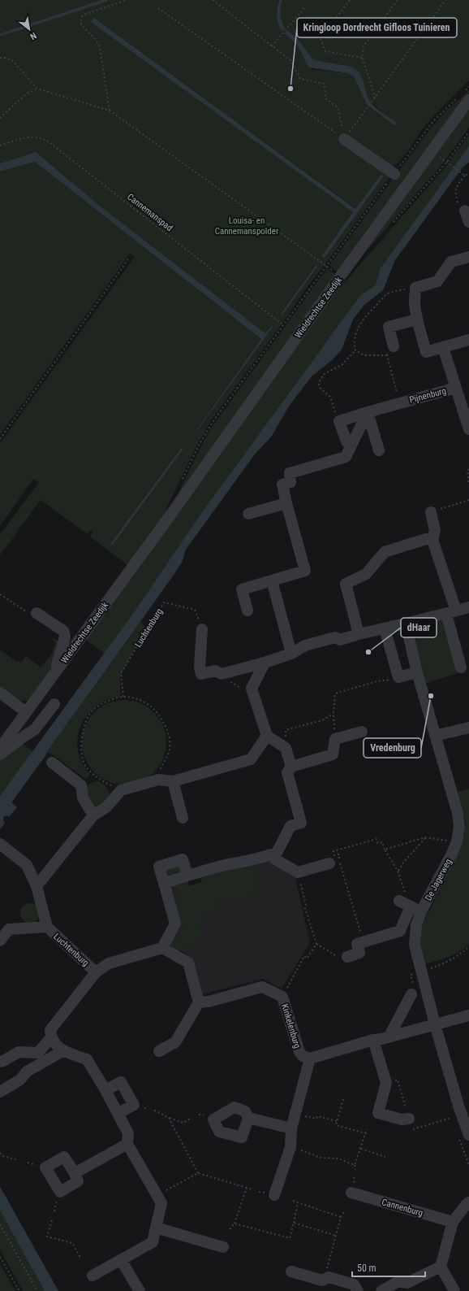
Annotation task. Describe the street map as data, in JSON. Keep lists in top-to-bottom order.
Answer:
{
  "streets": {
    "street": [
      "Wieldrechtse Zeedijk",
      "Pijnenburg",
      "Luchtenburg",
      "De Jagerweg",
      "Kinkelenburg",
      "Cannenburg"
    ],
    "path": ["Cannemanspad"]
  },
  "crossings": [
    ["Cannemanspad", "Wieldrechtse Zeedijk"]
  ],
  "parks": ["Louisa- en Cannemanspolder"],
  "places": ["Kringloop Dordrecht Gifloos Tuinieren", "dHaar", "Vredenburg"],
  "scale_bar": "50 m",
  "north": "bottom right"
}
